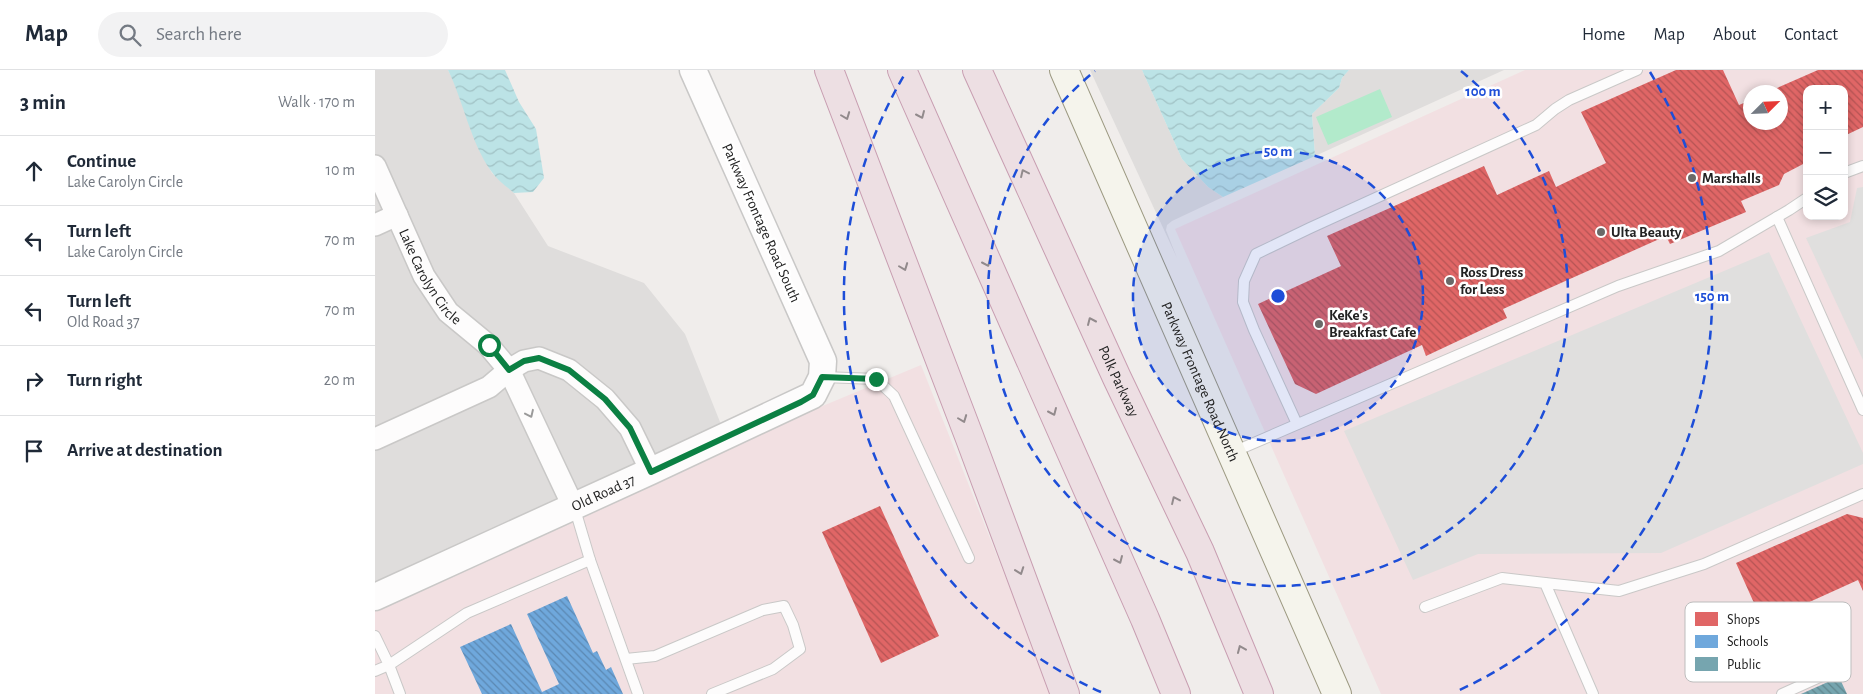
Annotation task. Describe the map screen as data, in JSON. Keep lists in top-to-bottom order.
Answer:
{
  "streets": {
    "highway": ["Polk Parkway"],
    "main road": ["Parkway Frontage Road North"],
    "street": ["Parkway Frontage Road South", "Lake Carolyn Circle", "Old Road 37"]
  },
  "crossings": [
    ["Parkway Frontage Road South", "Old Road 37"],
    ["Lake Carolyn Circle", "Old Road 37"]
  ],
  "one_way": ["Lake Carolyn Circle"],
  "places": [
    "Marshalls",
    "Ulta Beauty",
    "Ross Dress for Less",
    "KeKe's Breakfast Cafe"
  ],
  "legend": ["Shops", "Schools", "Public"],
  "north": "top right",
  "page": {
    "header": "Map",
    "search": "Search here",
    "nav": [
      "Home",
      "Map",
      "About",
      "Contact"
    ],
    "heading": ["3 min", "Walk · 170 m"],
    "map_buttons": ["+", "−"],
    "list": [
      ["Continue", "Lake Carolyn Circle", "10 m"],
      ["Turn left", "Lake Carolyn Circle", "70 m"],
      ["Turn left", "Old Road 37", "70 m"],
      ["Turn right", "20 m"],
      "Arrive at destination"
    ]
  },
  "rings": ["100 m", "50 m", "150 m"]
}
